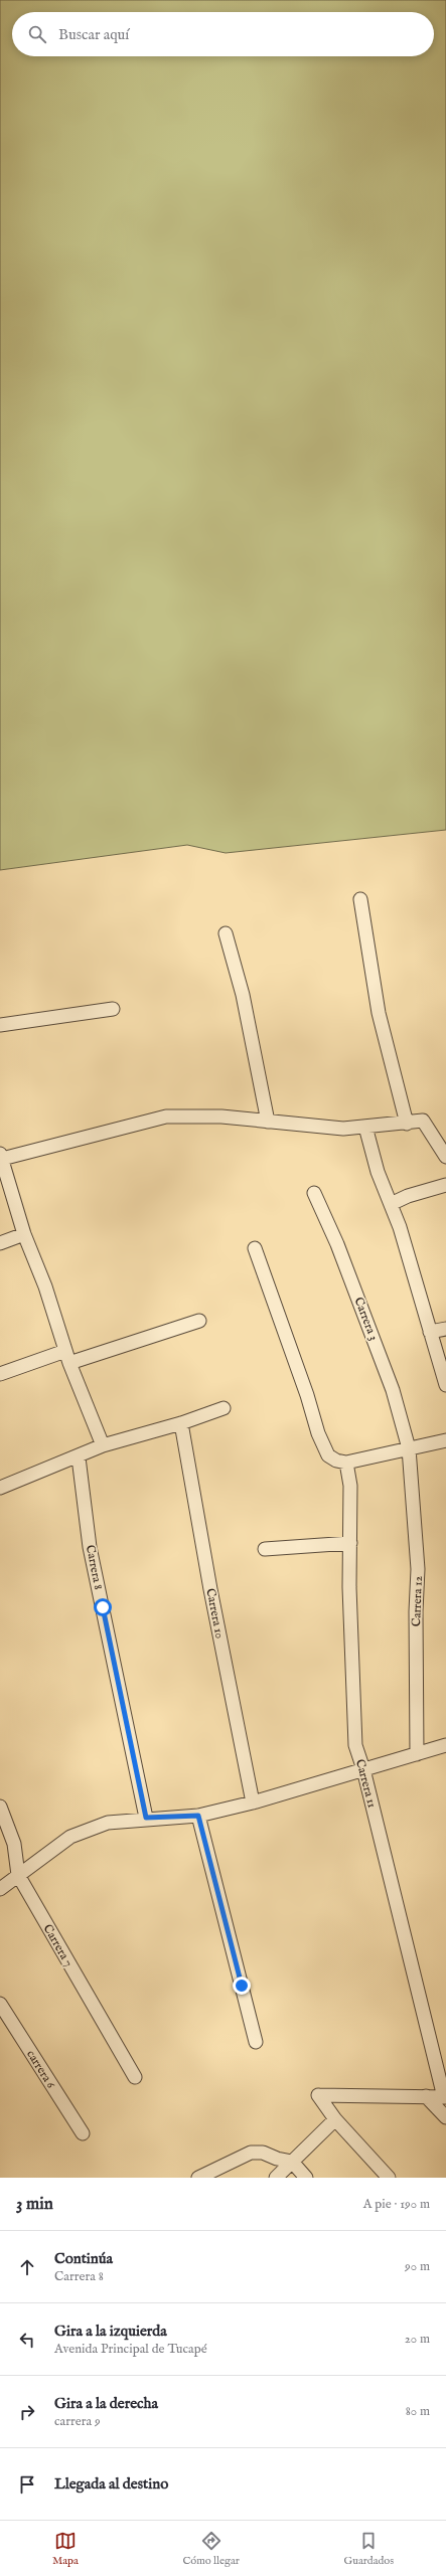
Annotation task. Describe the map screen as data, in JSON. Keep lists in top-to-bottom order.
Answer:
{
  "streets": {
    "street": [
      "Carrera 3",
      "Carrera 8",
      "Carrera 12",
      "Carrera 10",
      "Carrera 11",
      "Carrera 7",
      "carrera 6"
    ]
  },
  "crossings": [
    ["Carrera 3", "Carrera 12"]
  ],
  "page": {
    "search": "Buscar aquí",
    "heading": ["3 min", "A pie · 190 m"],
    "list": [
      ["Continúa", "Carrera 8", "90 m"],
      ["Gira a la izquierda", "Avenida Principal de Tucapé", "20 m"],
      ["Gira a la derecha", "carrera 9", "80 m"],
      "Llegada al destino"
    ],
    "nav": ["Mapa", "Cómo llegar", "Guardados"]
  }
}
